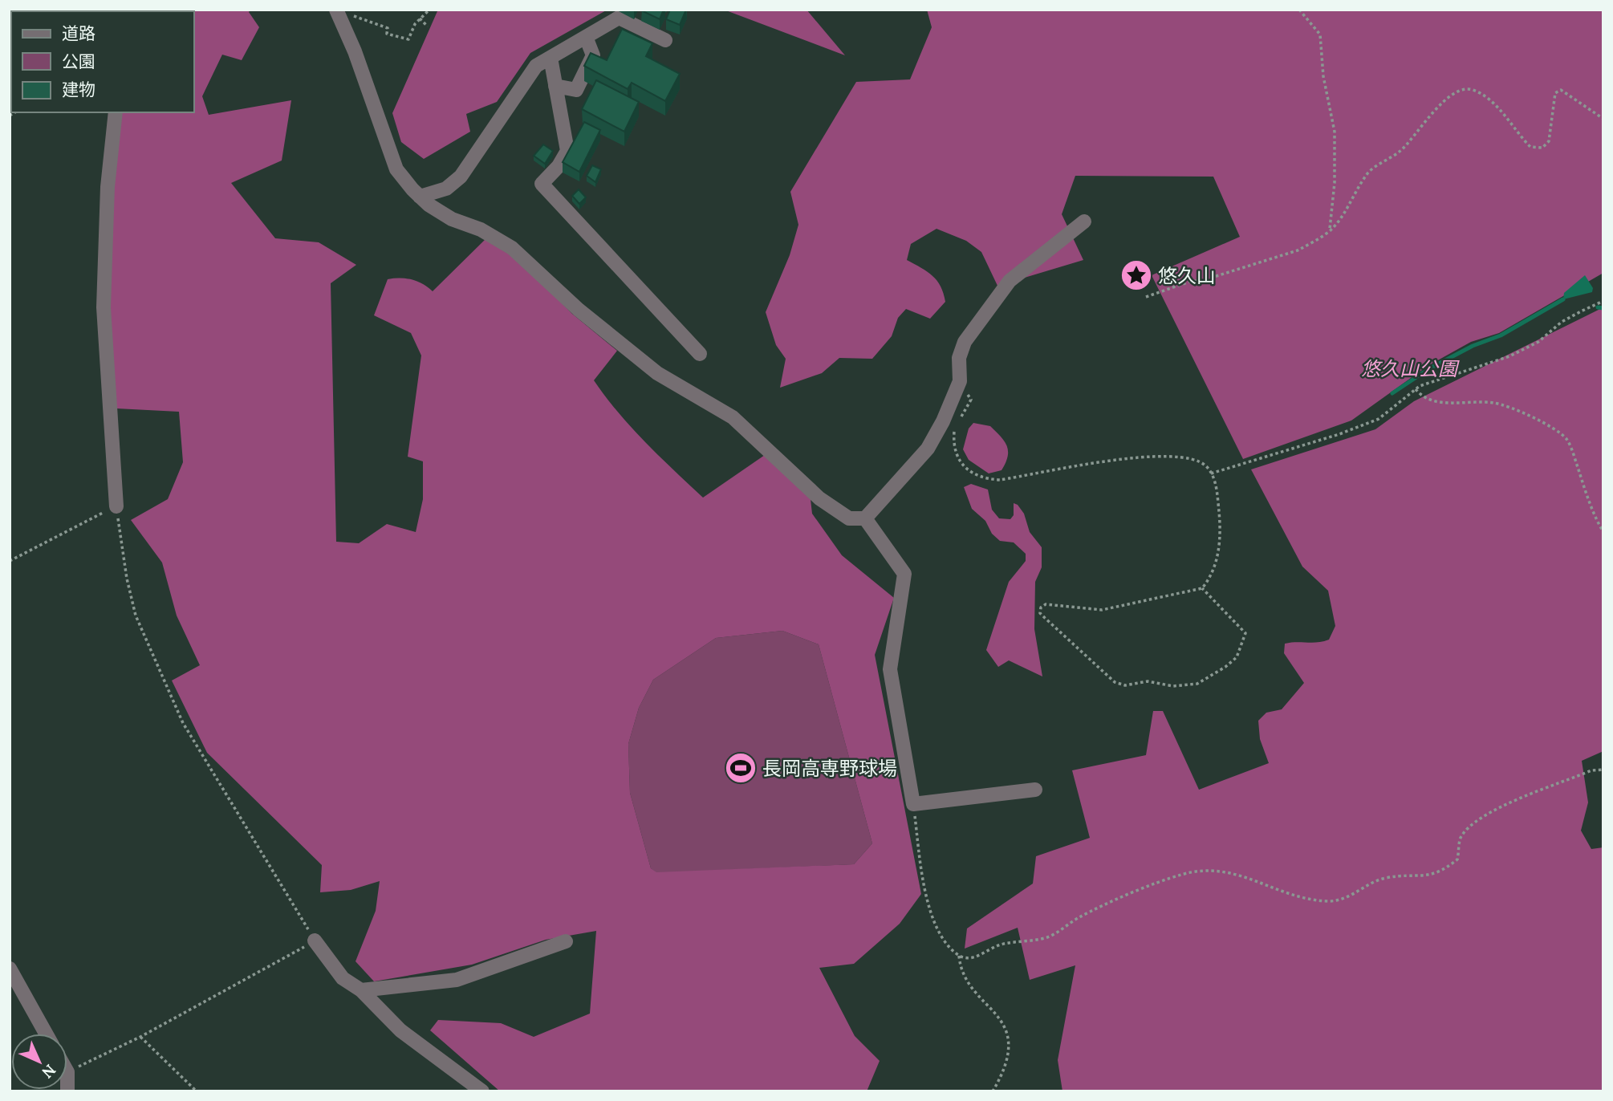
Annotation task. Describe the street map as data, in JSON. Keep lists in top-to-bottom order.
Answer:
{
  "parks": ["悠久山公園"],
  "places": {
    "place": ["悠久山"],
    "sports": ["長岡高専野球場"]
  },
  "legend": ["道路", "公園", "建物"],
  "north": "bottom right"
}
